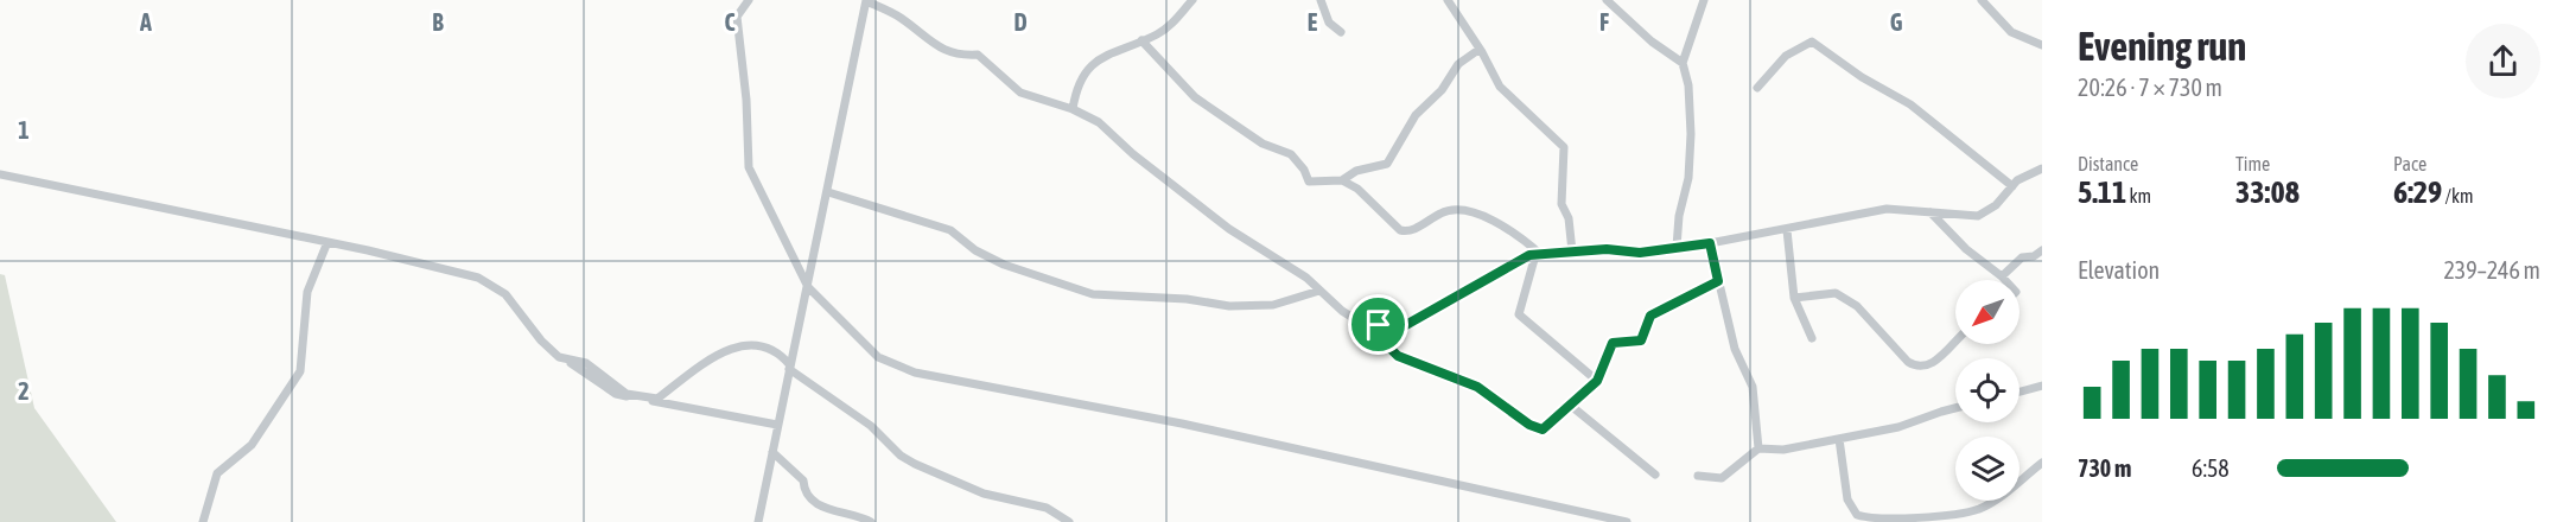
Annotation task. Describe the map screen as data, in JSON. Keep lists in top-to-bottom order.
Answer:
{
  "north": "bottom left",
  "page": {
    "heading": ["Evening run", "20:26 · 7 × 730 m"],
    "stats": [
      ["Distance", "5.11 km"],
      ["Time", "33:08"],
      ["Pace", "6:29 /km"]
    ],
    "chart": ["Elevation", "239–246 m"],
    "list": [
      {
        "name": "730 m",
        "note": "6:58"
      }
    ]
  },
  "grid": {
    "columns": [
      "A",
      "B",
      "C",
      "D",
      "E",
      "F",
      "G"
    ],
    "rows": ["1", "2"]
  }
}
